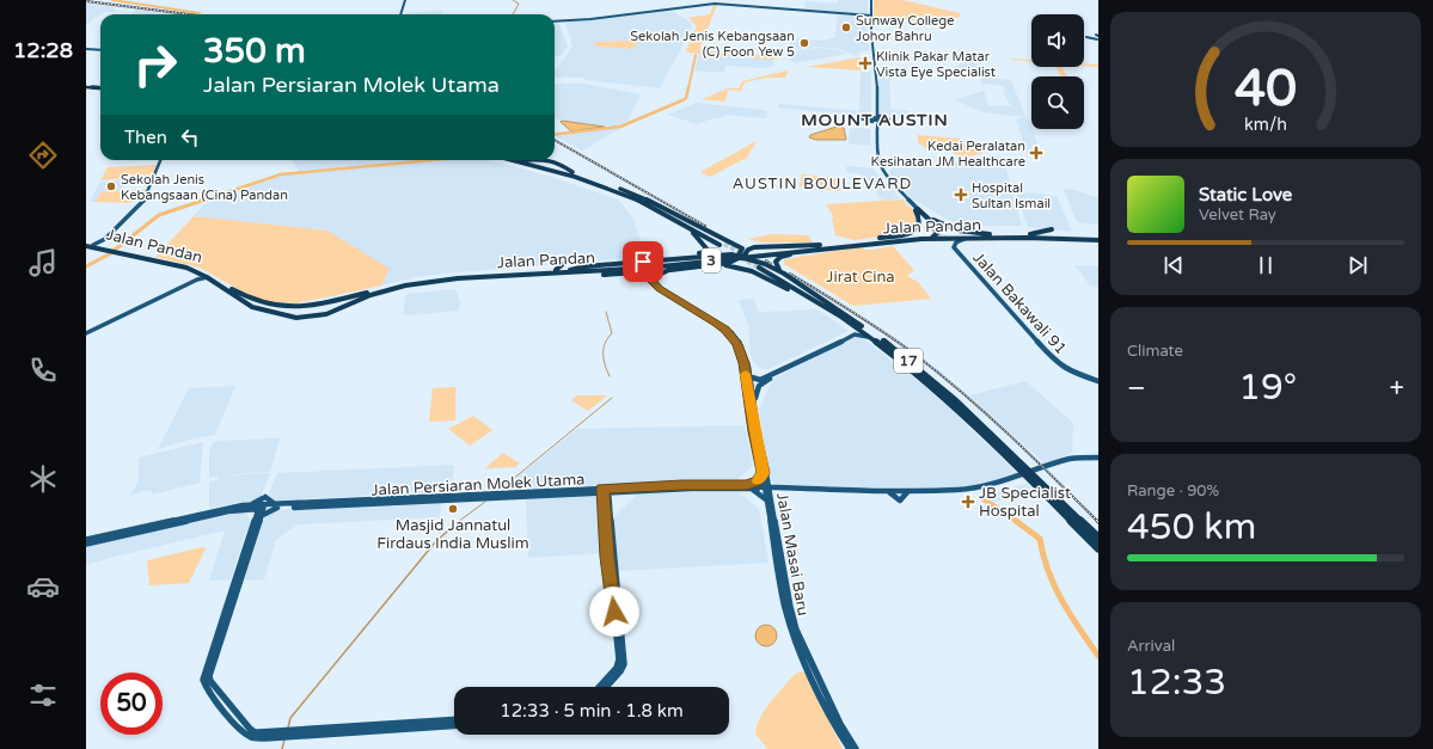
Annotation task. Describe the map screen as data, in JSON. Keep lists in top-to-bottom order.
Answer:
{
  "streets": {
    "highway": ["Jalan Pandan", "3", "17"],
    "main road": ["Jalan Bakawali 91", "Jalan Persiaran Molek Utama", "Jalan Masai Baru"]
  },
  "crossings": [
    ["Jalan Pandan", "3"],
    ["Jalan Persiaran Molek Utama", "Jalan Masai Baru"]
  ],
  "districts": ["MOUNT AUSTIN", "AUSTIN BOULEVARD"],
  "parks": ["Jirat Cina"],
  "places": {
    "other": [
      "Sunway College Johor Bahru",
      "Sekolah Jenis Kebangsaan (C) Foon Yew 5",
      "Sekolah Jenis Kebangsaan (Cina) Pandan",
      "Masjid Jannatul Firdaus India Muslim"
    ],
    "health": [
      "Klinik Pakar Matar Vista Eye Specialist",
      "Kedai Peralatan Kesihatan JM Healthcare",
      "Hospital Sultan Ismail",
      "JB Specialist Hospital"
    ]
  },
  "page": {
    "tabs": "12:28",
    "turn": ["350 m", "Jalan Persiaran Molek Utama"],
    "then": "Then",
    "song": ["Static Love", "Velvet Ray"],
    "tile": [
      "Climate",
      ["Range · 90%", "450 km"],
      ["Arrival", "12:33"]
    ],
    "heat": ["−", "19°", "+"],
    "limit": "50",
    "trip": "12:33 · 5 min · 1.8 km",
    "gauge": ["40", "km/h"]
  }
}
